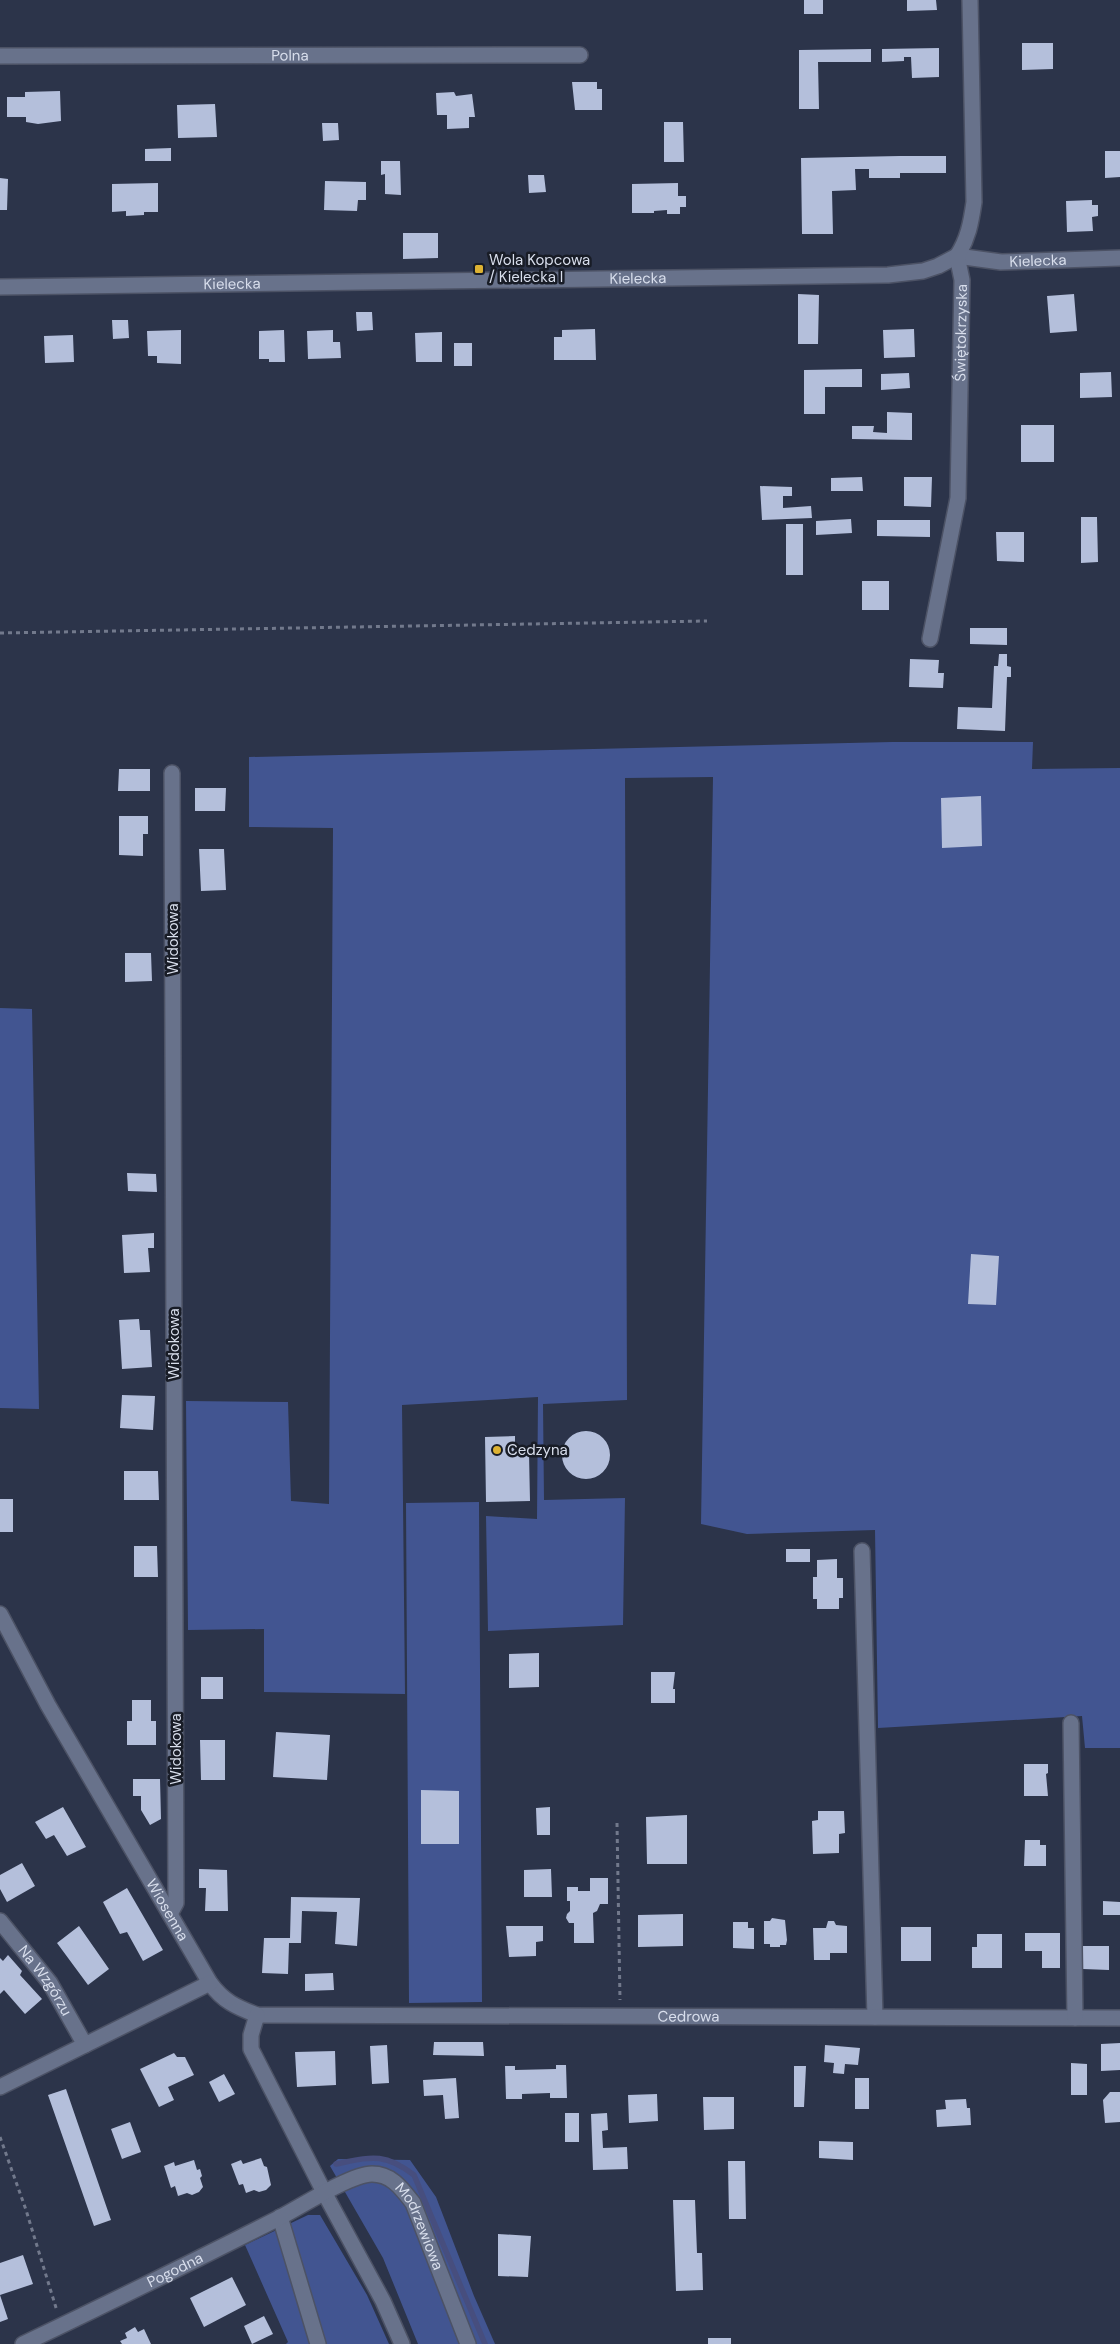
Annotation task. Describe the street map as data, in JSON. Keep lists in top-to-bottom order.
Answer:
{
  "streets": {
    "street": [
      "Polna",
      "Kielecka",
      "Świętokrzyska",
      "Widokowa",
      "Wiosenna",
      "Na Wzgórzu",
      "Cedrowa",
      "Modrzewiowa",
      "Pogodna"
    ]
  },
  "crossings": [
    ["Kielecka", "Świętokrzyska"],
    ["Widokowa", "Wiosenna"],
    ["Wiosenna", "Cedrowa"],
    ["Modrzewiowa", "Pogodna"]
  ],
  "places": {
    "transit": ["Wola Kopcowa / Kielecka I"],
    "other": ["Cedzyna"]
  }
}
